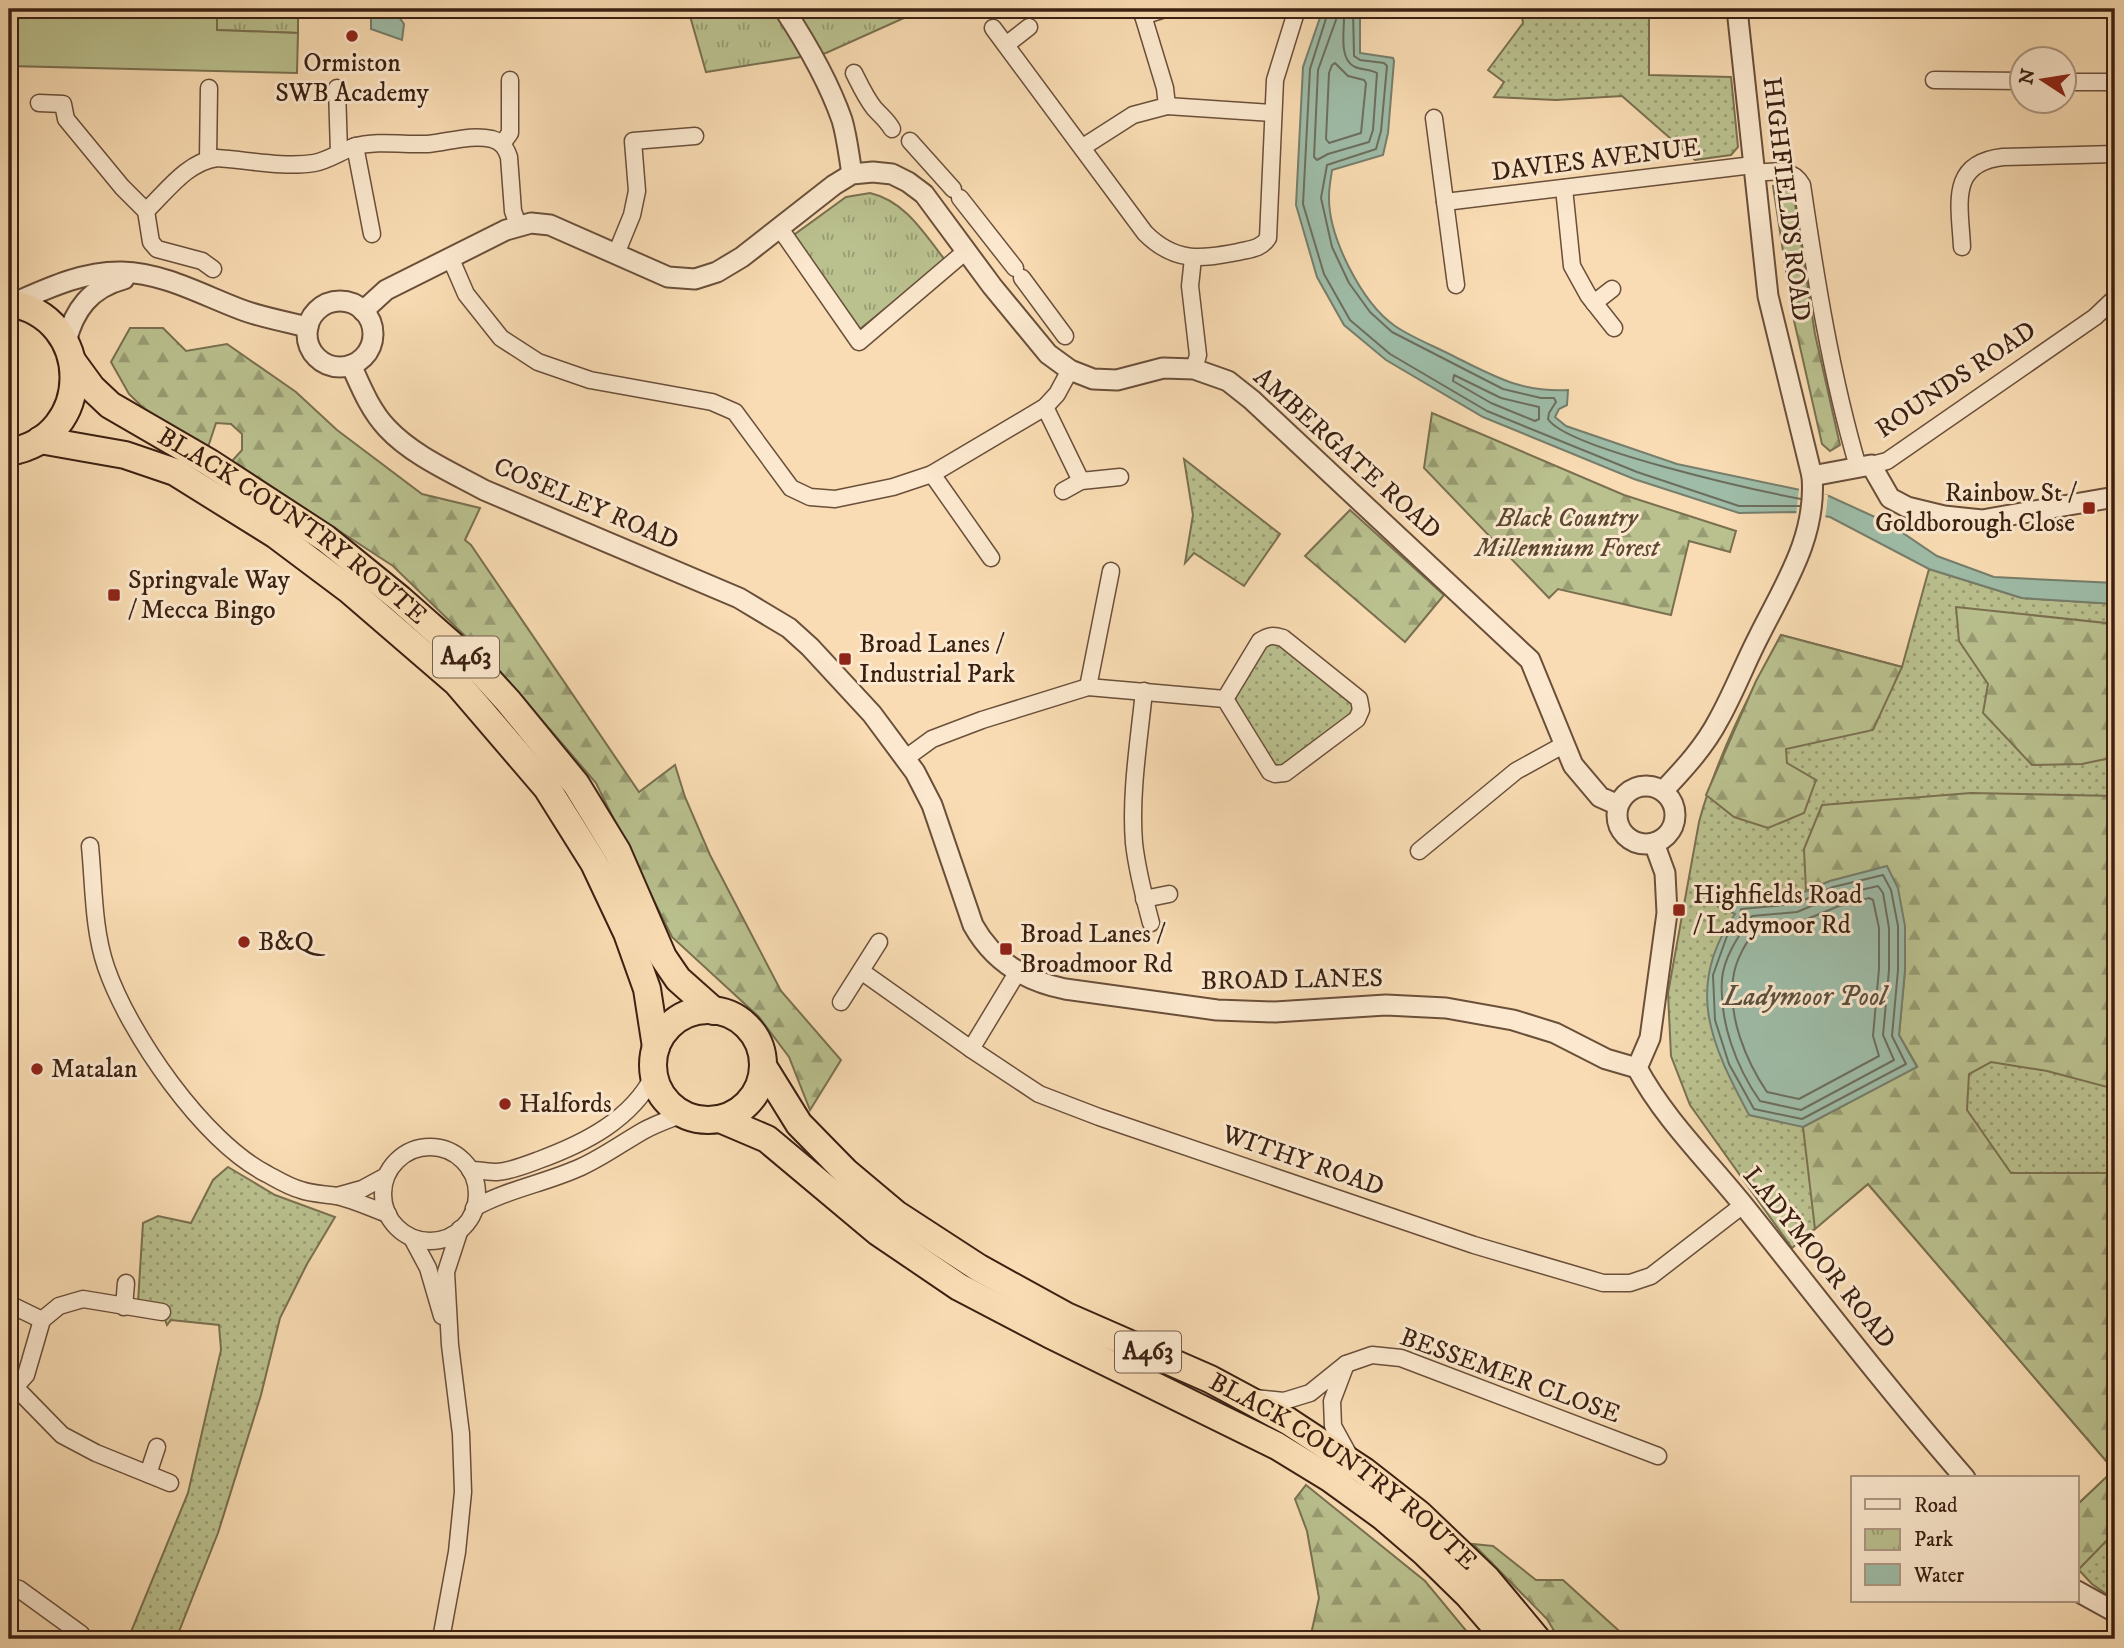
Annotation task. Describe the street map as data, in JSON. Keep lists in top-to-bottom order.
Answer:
{
  "streets": {
    "highway": ["BLACK COUNTRY ROUTE", "A463"],
    "street": [
      "DAVIES AVENUE",
      "HIGHFIELDS ROAD",
      "ROUNDS ROAD",
      "AMBERGATE ROAD",
      "COSELEY ROAD",
      "BROAD LANES",
      "WITHY ROAD",
      "LADYMOOR ROAD",
      "BESSEMER CLOSE"
    ]
  },
  "crossings": [
    ["DAVIES AVENUE", "HIGHFIELDS ROAD"],
    ["DAVIES AVENUE", "ROUNDS ROAD"],
    ["HIGHFIELDS ROAD", "ROUNDS ROAD"],
    ["HIGHFIELDS ROAD", "AMBERGATE ROAD"],
    ["COSELEY ROAD", "BROAD LANES"],
    ["BLACK COUNTRY ROUTE", "A463"],
    ["BLACK COUNTRY ROUTE", "BESSEMER CLOSE"],
    ["BROAD LANES", "LADYMOOR ROAD"],
    ["WITHY ROAD", "LADYMOOR ROAD"]
  ],
  "water": ["Ladymoor Pool"],
  "parks": ["Black Country Millennium Forest"],
  "places": {
    "other": [
      "Ormiston SWB Academy",
      "B&Q",
      "Matalan",
      "Halfords"
    ],
    "transit": [
      "Rainbow St / Goldborough Close",
      "Springvale Way / Mecca Bingo",
      "Broad Lanes / Industrial Park",
      "Highfields Road / Ladymoor Rd",
      "Broad Lanes / Broadmoor Rd"
    ]
  },
  "legend": ["Road", "Park", "Water"],
  "north": "left"
}
